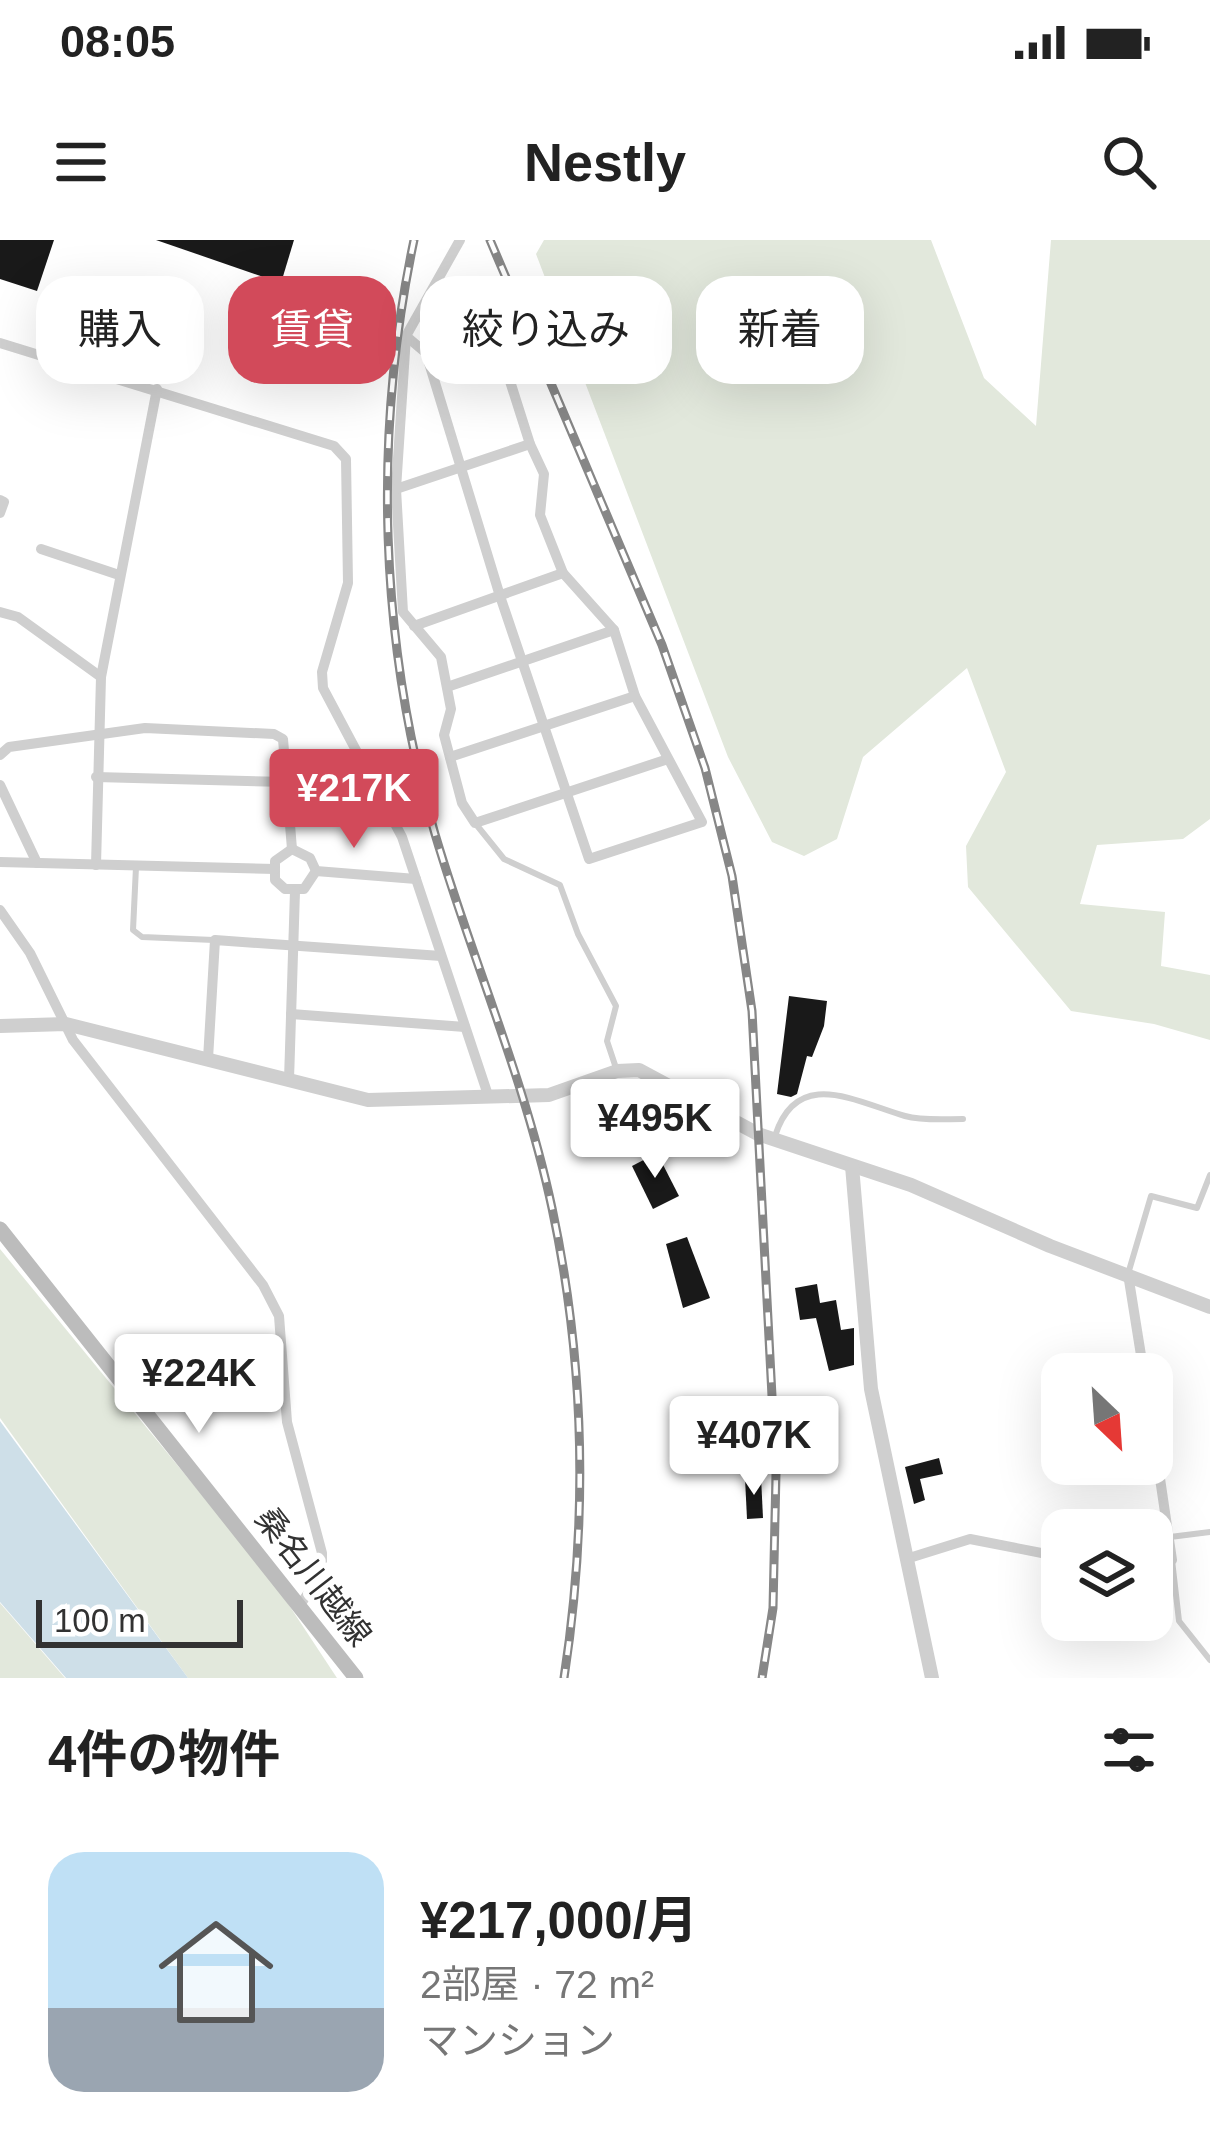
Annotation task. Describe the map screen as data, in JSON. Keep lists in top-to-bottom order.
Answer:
{
  "streets": {
    "main road": ["桑名川越線"]
  },
  "scale_bar": "100 m",
  "north": "bottom right",
  "page": {
    "status": "08:05",
    "header": "Nestly",
    "chip": [
      "購入",
      "賃貸",
      "絞り込み",
      "新着"
    ],
    "price": [
      "¥217K",
      "¥495K",
      "¥224K",
      "¥407K"
    ],
    "scale": "100 m",
    "heading": "4件の物件",
    "list": [
      {
        "name": "¥217,000/月",
        "note": "2部屋 · 72 m² · マンション"
      }
    ]
  }
}
